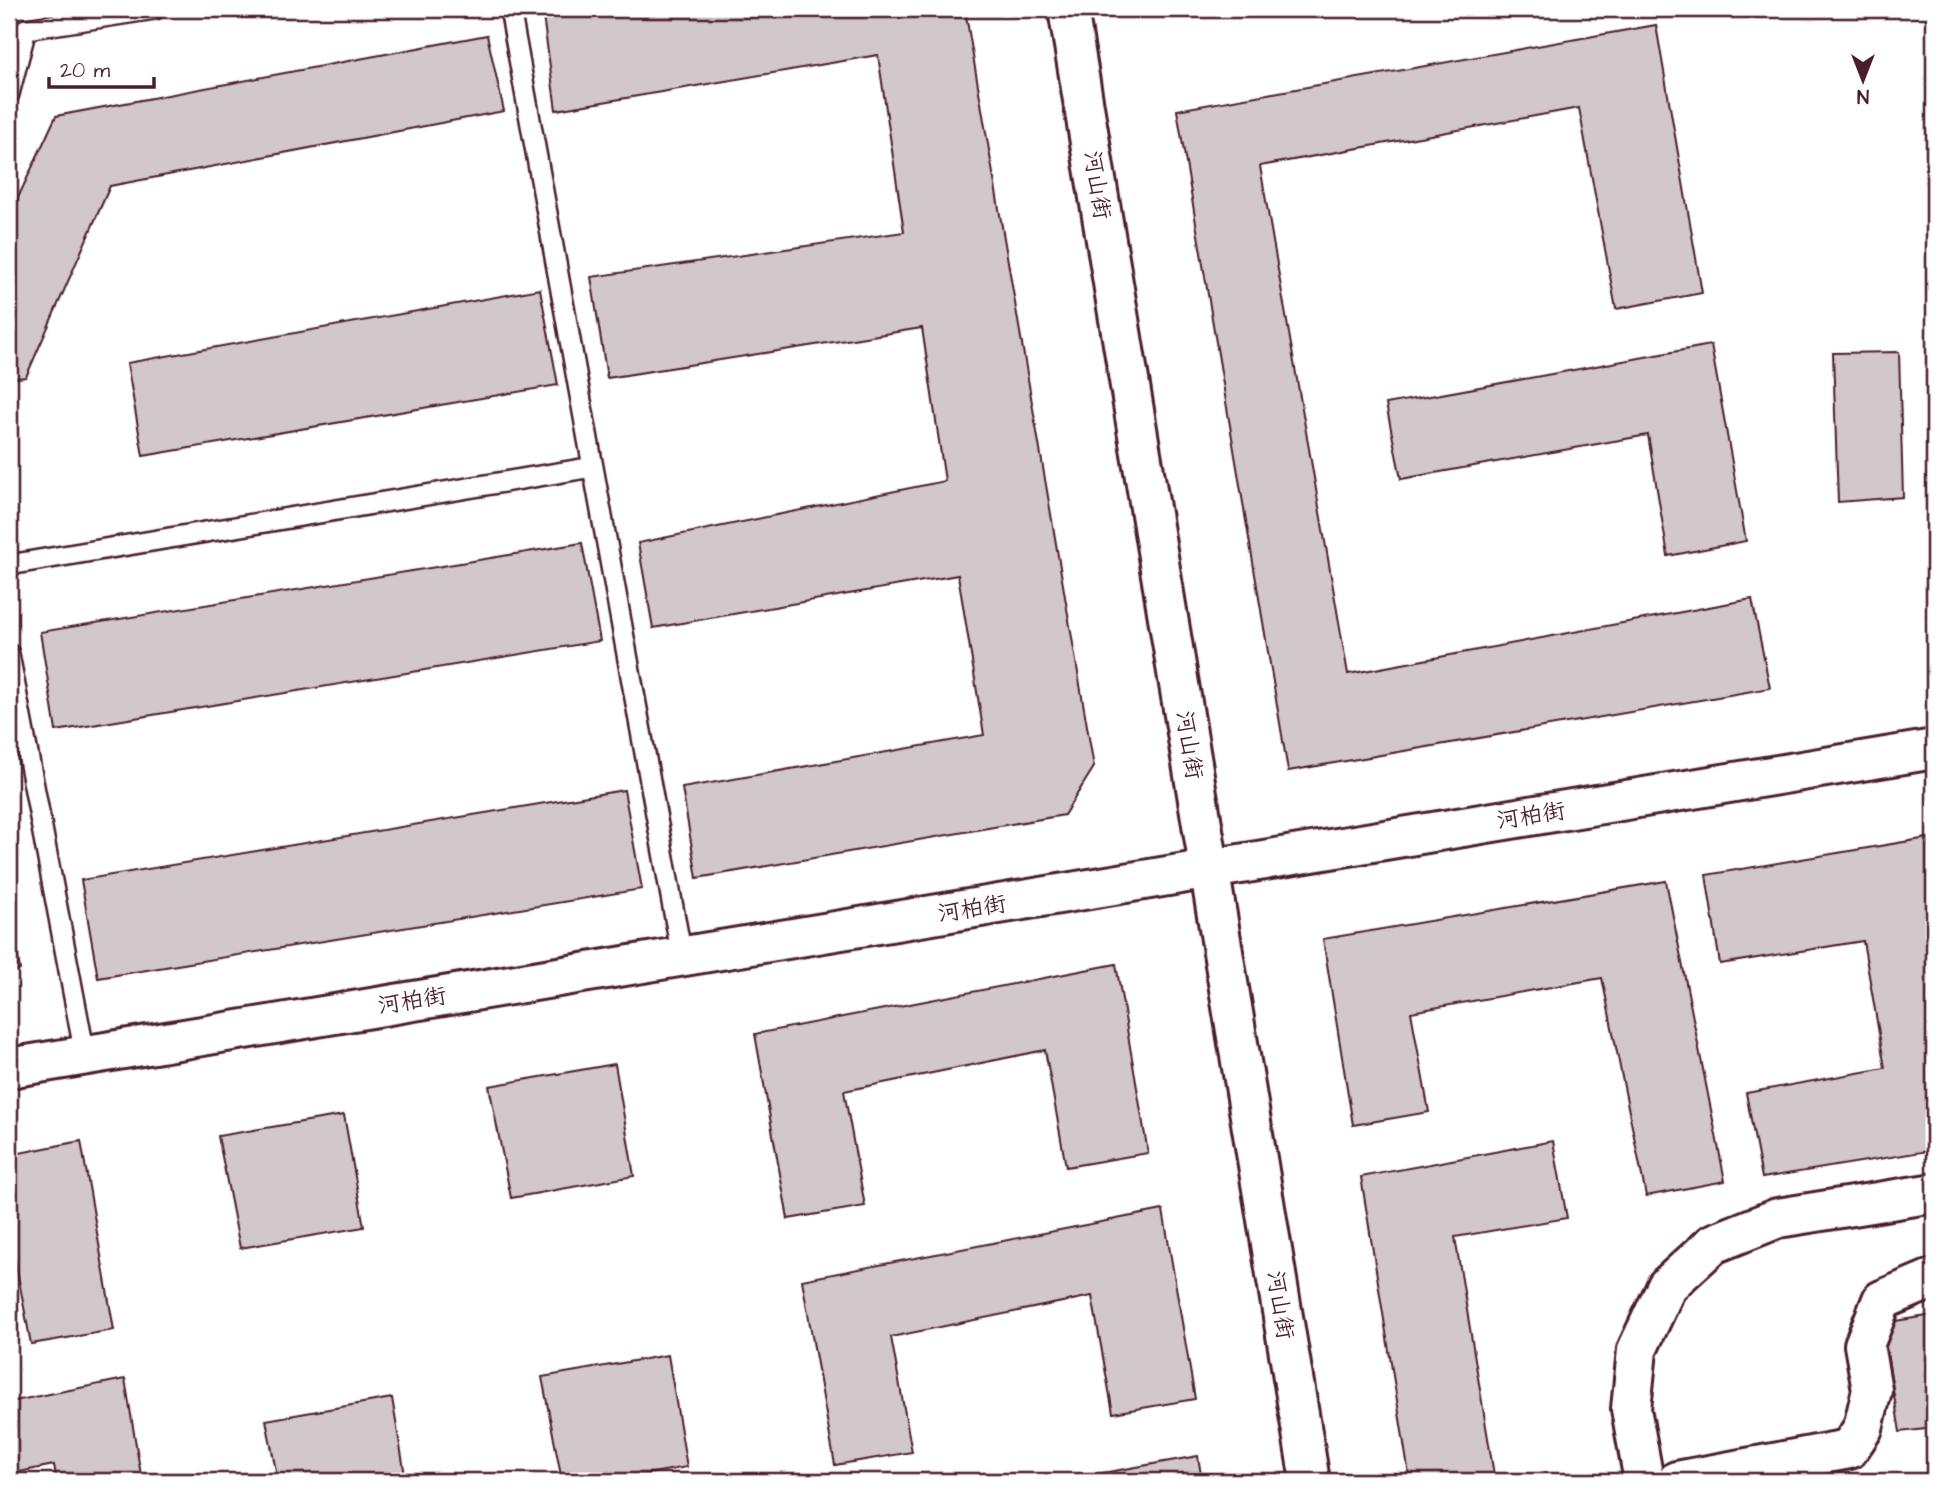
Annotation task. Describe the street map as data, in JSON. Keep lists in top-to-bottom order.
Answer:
{
  "streets": {
    "street": ["河山街", "河柏街"]
  },
  "crossings": [
    ["河山街", "河柏街"]
  ],
  "scale_bar": "20 m",
  "north": "bottom"
}
